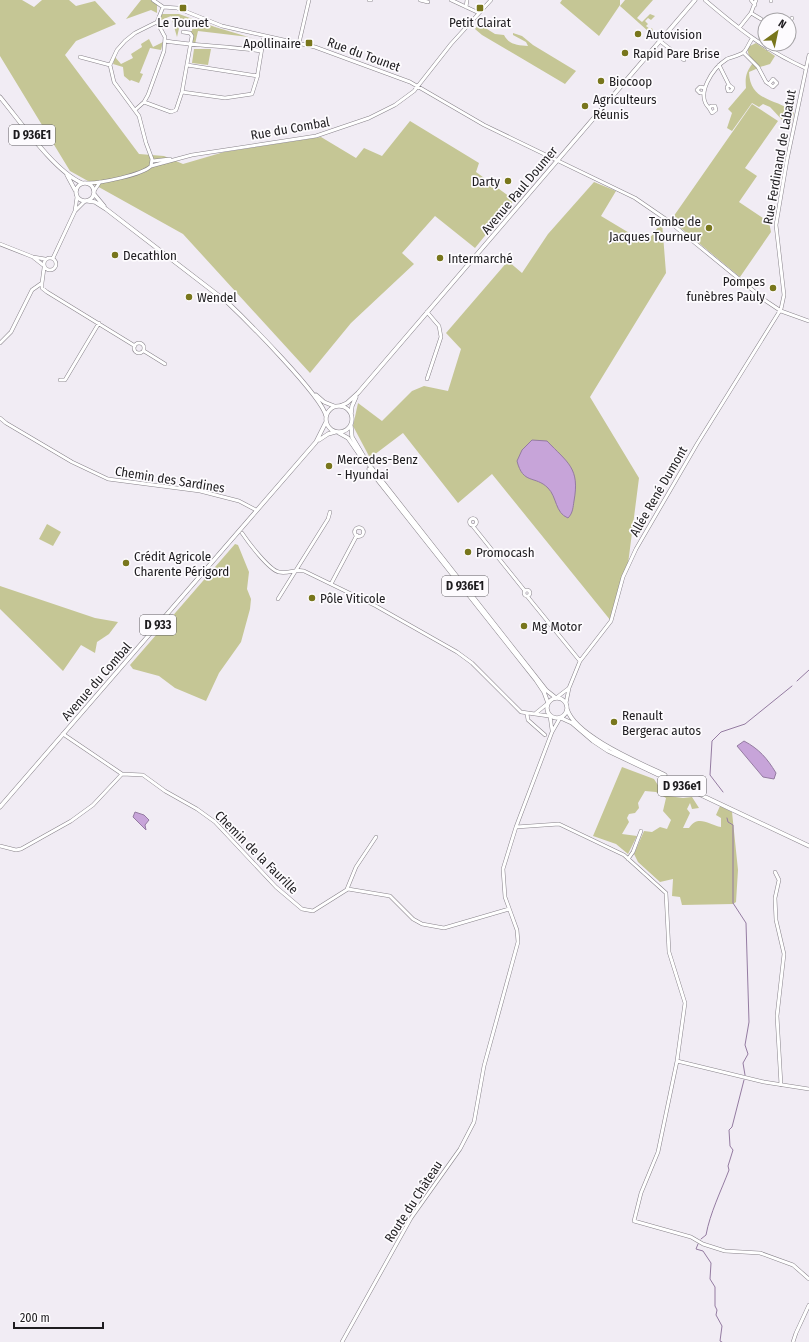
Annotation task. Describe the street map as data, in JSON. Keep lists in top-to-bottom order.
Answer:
{
  "streets": {
    "main road": [
      "D 936E1",
      "Avenue Paul Doumer",
      "D 933",
      "Avenue du Combal",
      "D 936e1"
    ],
    "street": [
      "Rue du Tounet",
      "Rue du Combal",
      "Rue Ferdinand de Labatut",
      "Chemin des Sardines",
      "Allée René Dumont",
      "Chemin de la Faurille",
      "Route du Château"
    ]
  },
  "crossings": [
    ["Rue du Tounet", "Rue du Combal"],
    ["Rue du Tounet", "Rue Ferdinand de Labatut"],
    ["Rue du Tounet", "Avenue Paul Doumer"],
    ["Rue du Tounet", "Allée René Dumont"],
    ["Rue du Combal", "D 936E1"],
    ["D 936E1", "Allée René Dumont"],
    ["D 936E1", "D 933"],
    ["D 936E1", "D 936e1"],
    ["D 936E1", "Route du Château"],
    ["Rue Ferdinand de Labatut", "Allée René Dumont"],
    ["Chemin des Sardines", "Avenue du Combal"],
    ["Allée René Dumont", "D 936e1"],
    ["Allée René Dumont", "Route du Château"],
    ["D 933", "Avenue du Combal"],
    ["D 936e1", "Route du Château"]
  ],
  "places": {
    "transit": ["Le Tounet", "Petit Clairat", "Apollinaire"],
    "other": [
      "Autovision",
      "Rapid Pare Brise",
      "Biocoop",
      "Agriculteurs Réunis",
      "Darty",
      "Tombe de Jacques Tourneur",
      "Decathlon",
      "Intermarché",
      "Pompes funèbres Pauly",
      "Wendel",
      "Mercedes-Benz - Hyundai",
      "Promocash",
      "Crédit Agricole Charente Périgord",
      "Pôle Viticole",
      "Mg Motor",
      "Renault Bergerac autos"
    ]
  },
  "scale_bar": "200 m",
  "north": "top right"
}
